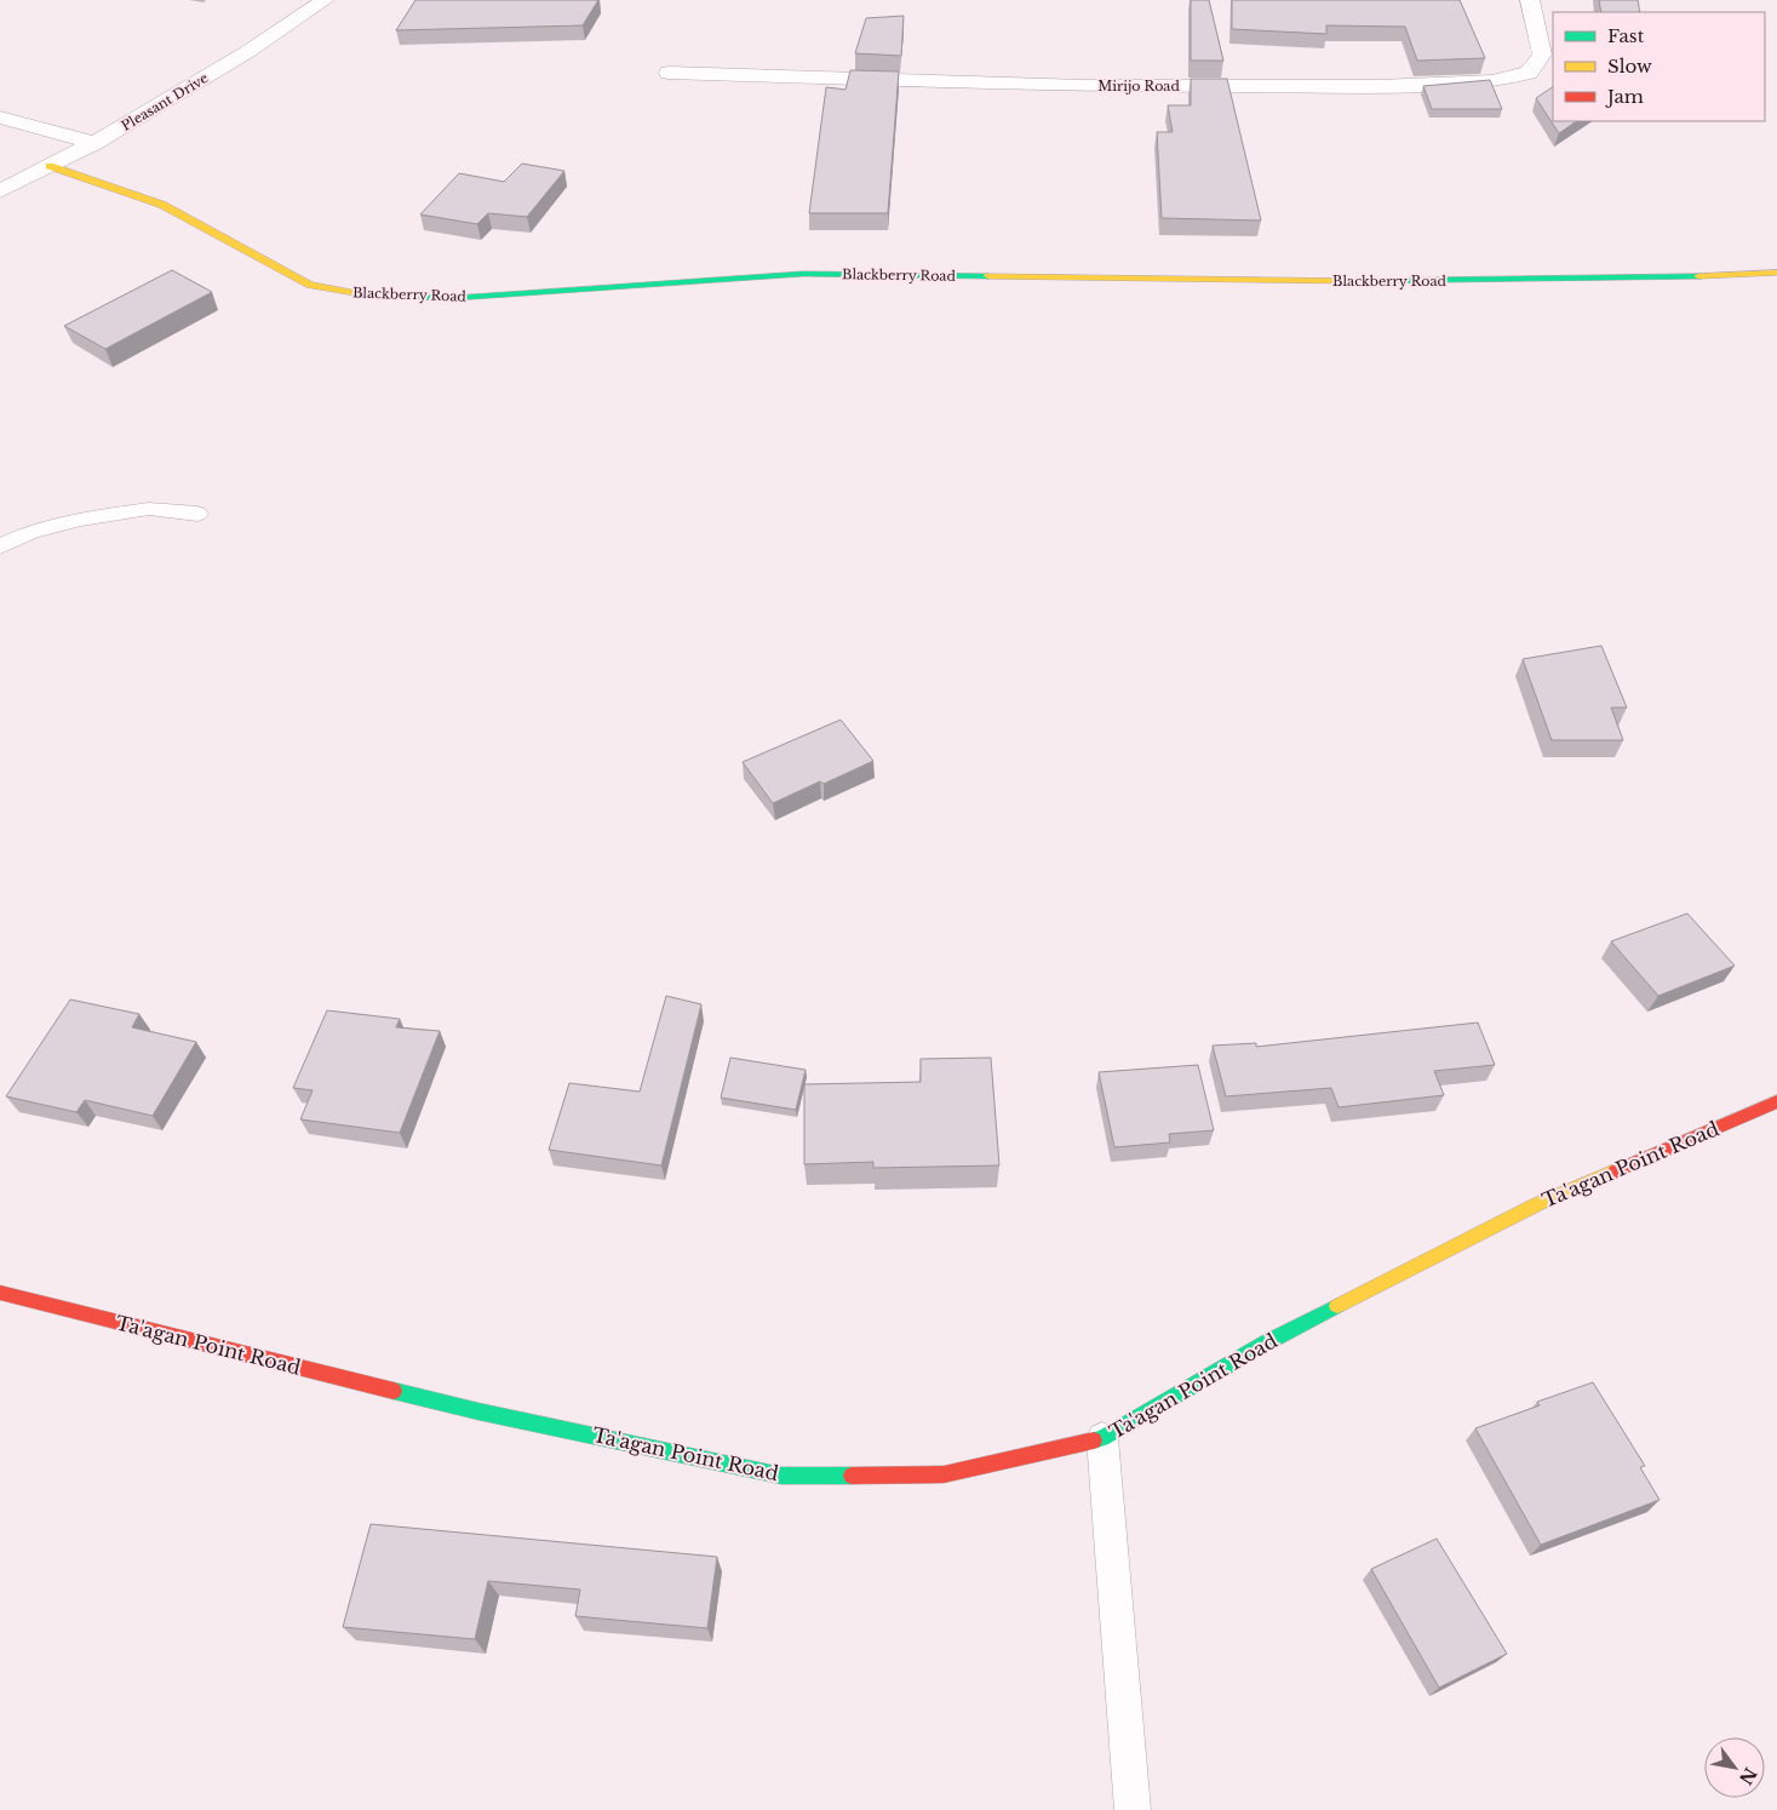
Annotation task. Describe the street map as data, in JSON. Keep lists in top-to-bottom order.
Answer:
{
  "streets": {
    "street": [
      "Mirijo Road",
      "Pleasant Drive",
      "Blackberry Road",
      "Ta'agan Point Road"
    ]
  },
  "crossings": [
    ["Pleasant Drive", "Blackberry Road"]
  ],
  "legend": ["Fast", "Slow", "Jam"],
  "north": "bottom right"
}
